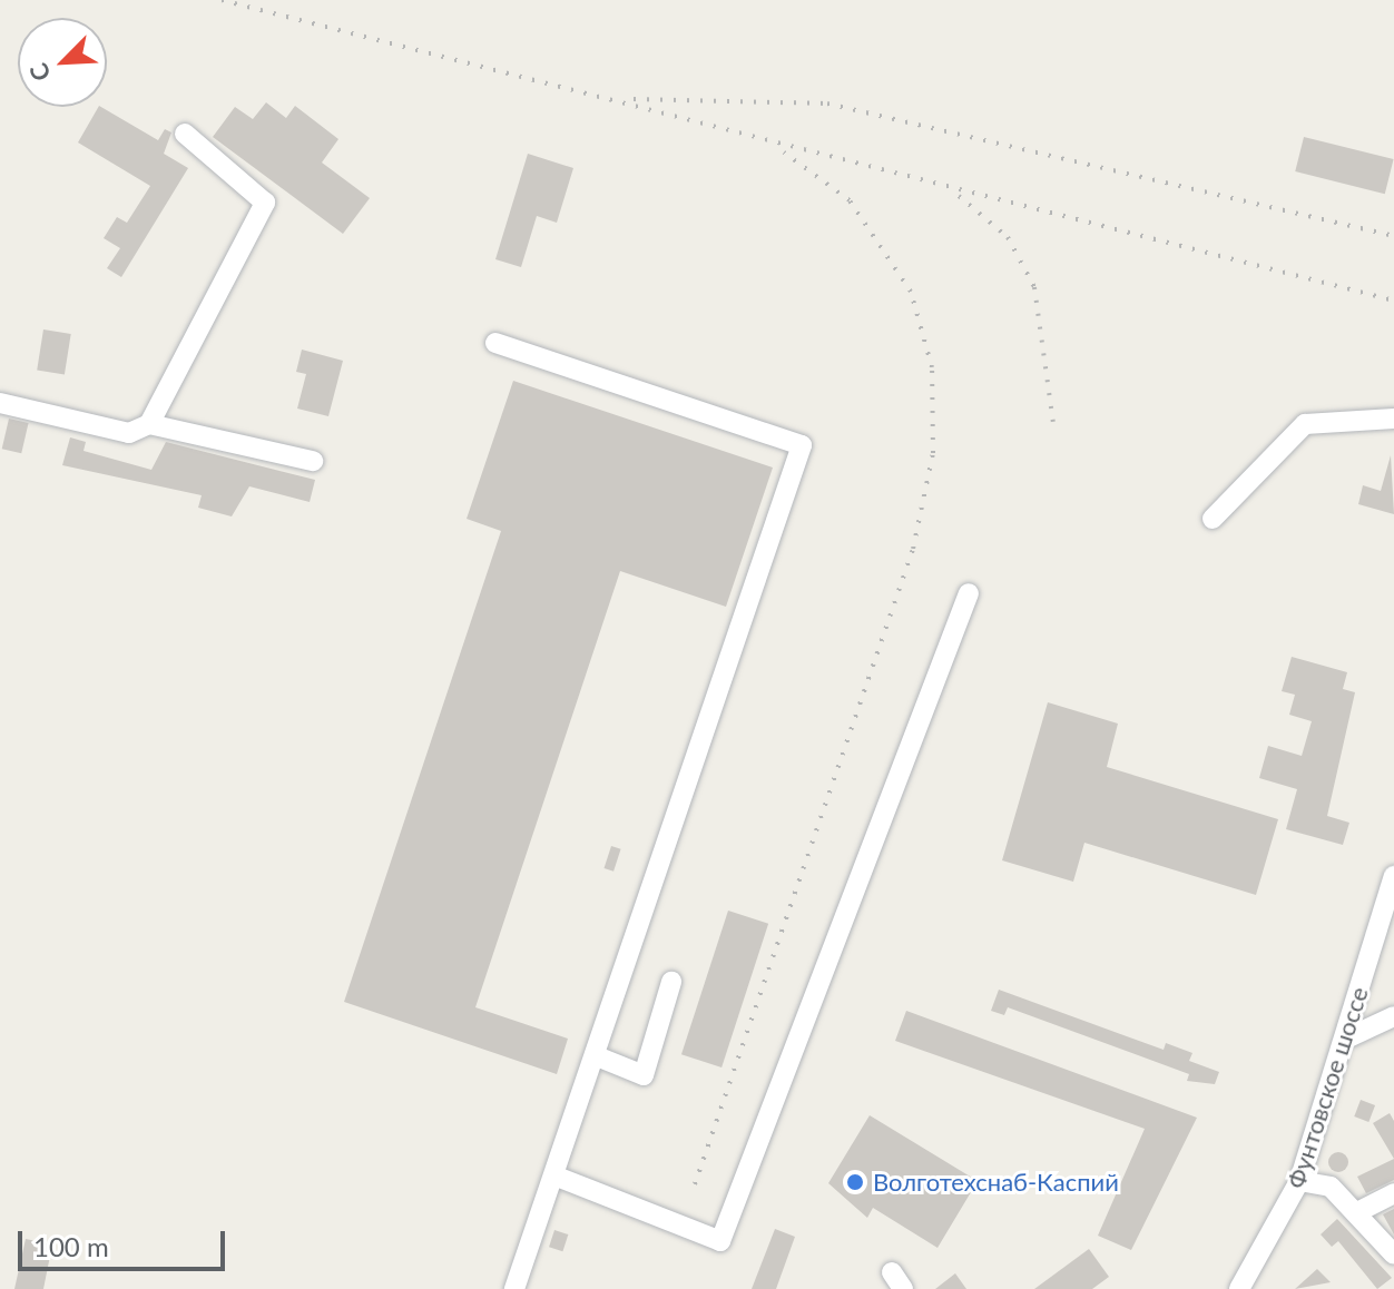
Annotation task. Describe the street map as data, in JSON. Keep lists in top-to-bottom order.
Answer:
{
  "streets": {
    "street": ["Фунтовское шоссе"]
  },
  "places": ["Волготехснаб-Каспий"],
  "scale_bar": "100 m",
  "north": "bottom left"
}
